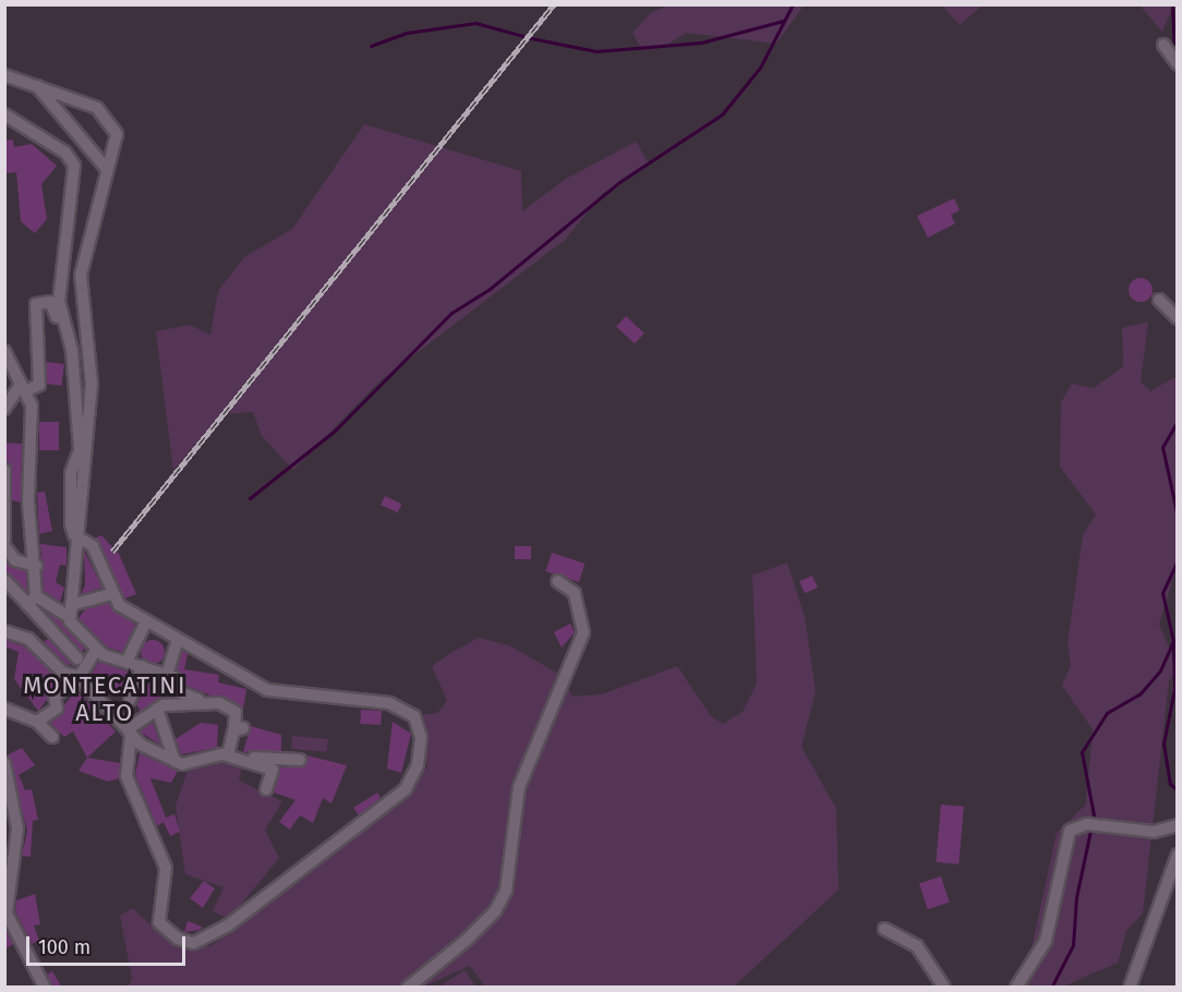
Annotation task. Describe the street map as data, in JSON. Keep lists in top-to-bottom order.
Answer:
{
  "districts": ["MONTECATINI ALTO"],
  "scale_bar": "100 m"
}
